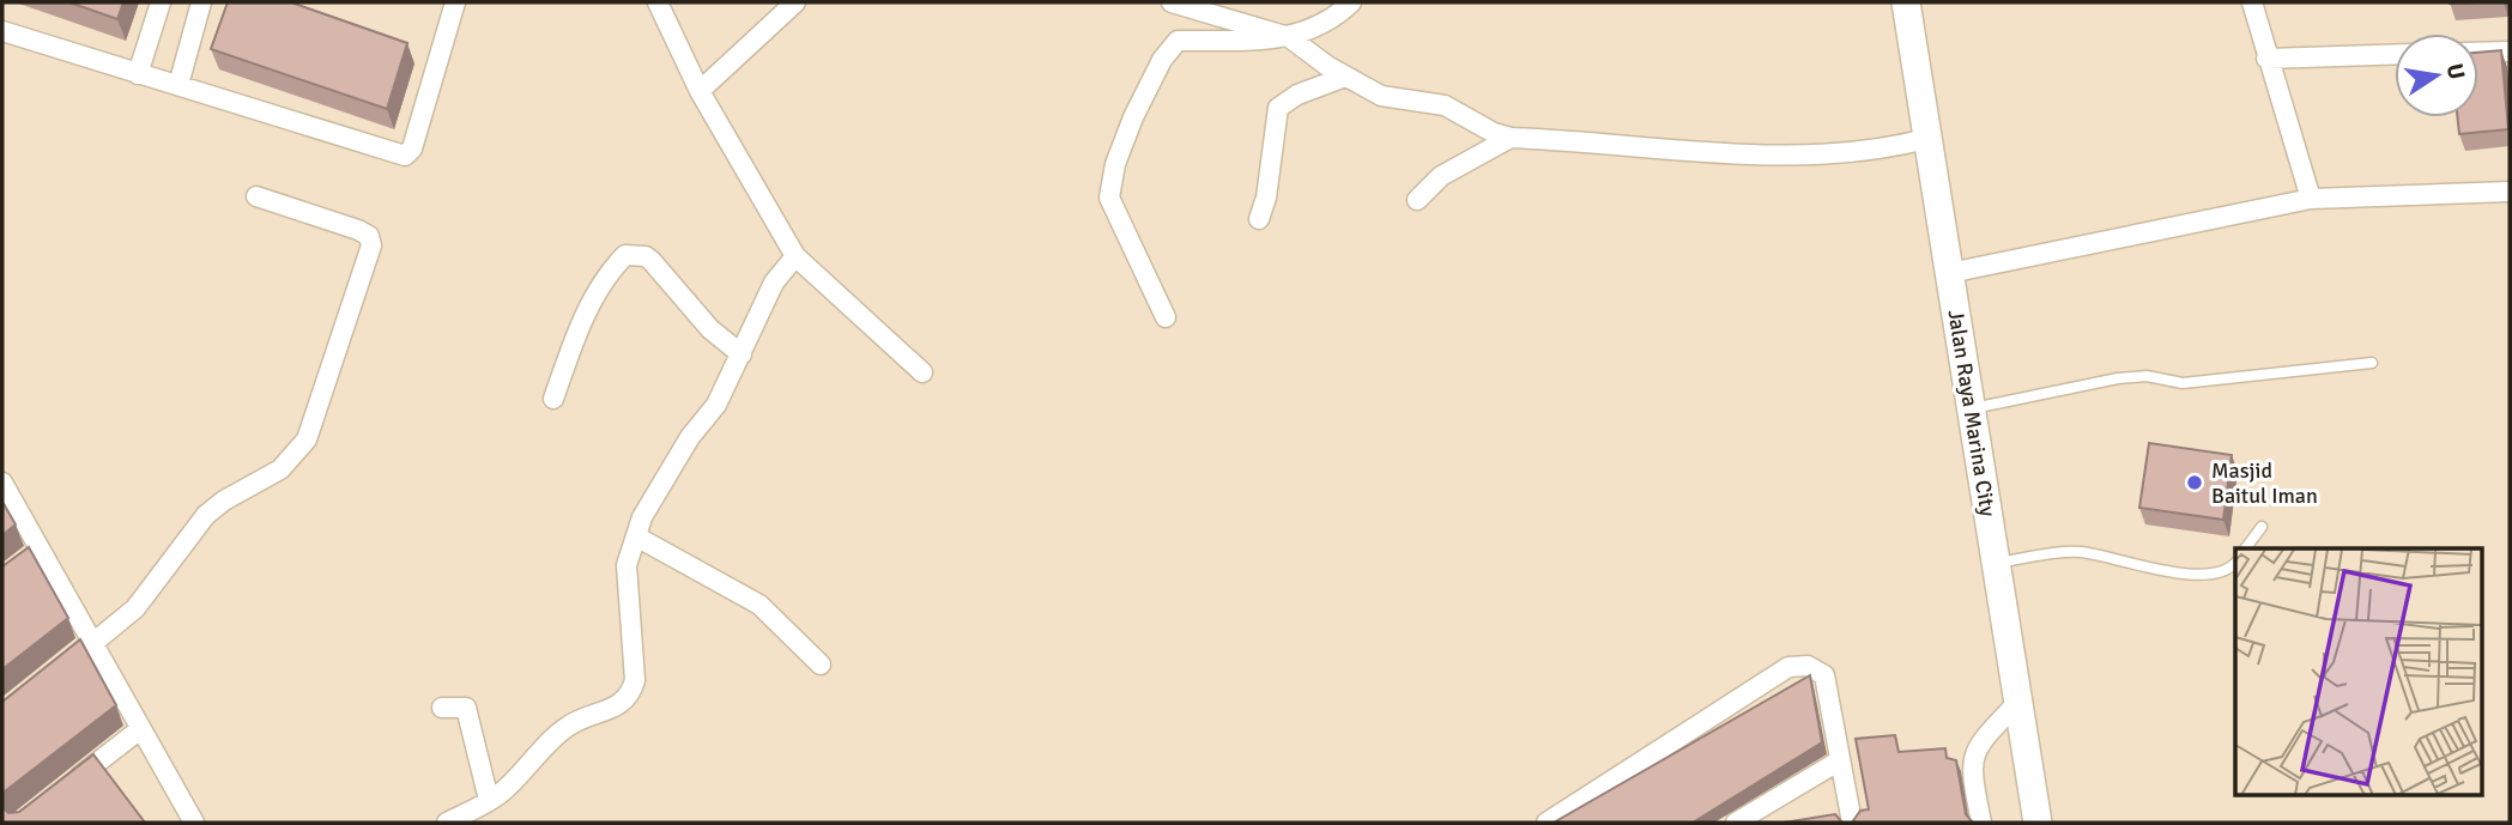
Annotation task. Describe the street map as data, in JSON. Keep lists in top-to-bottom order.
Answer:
{
  "streets": {
    "main road": ["Jalan Raya Marina City"]
  },
  "places": ["Masjid Baitul Iman"],
  "north": "right"
}
